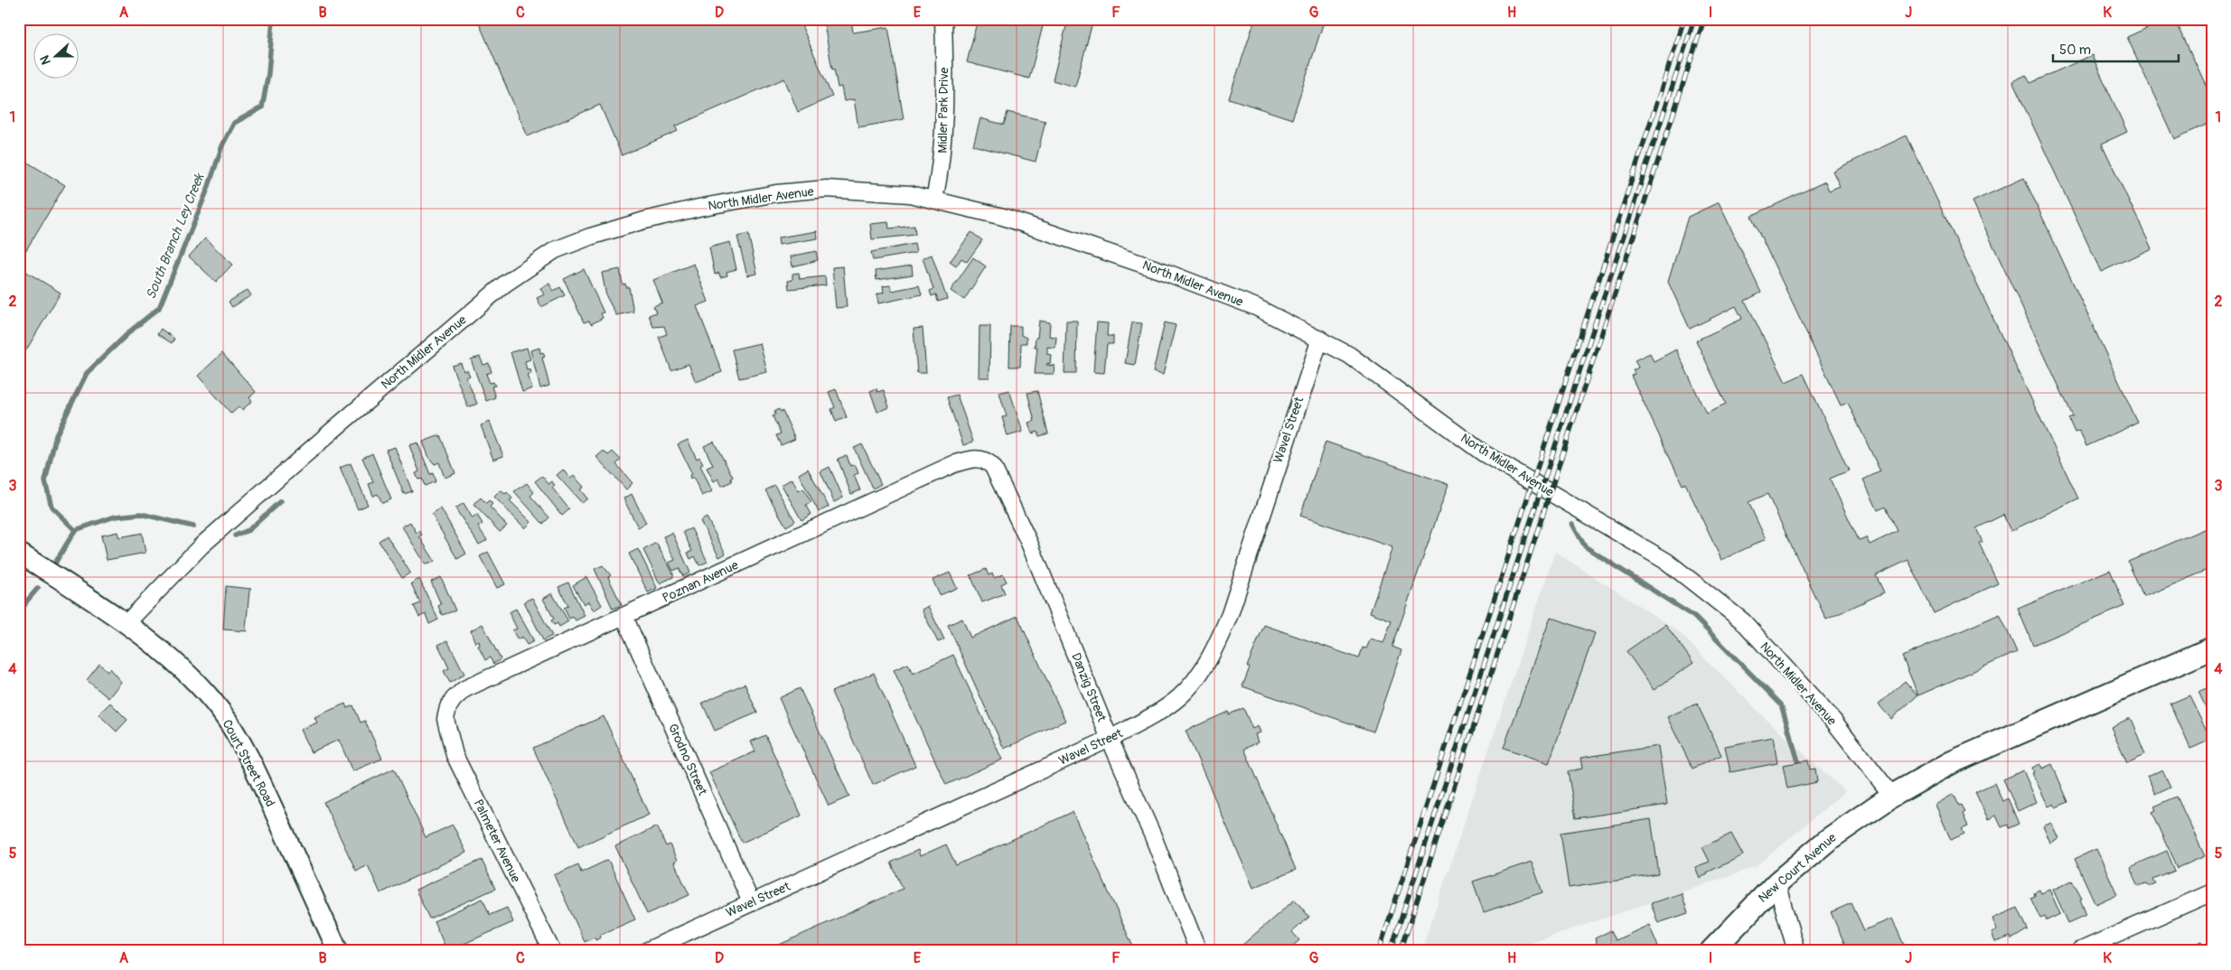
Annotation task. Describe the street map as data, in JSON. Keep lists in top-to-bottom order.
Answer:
{
  "streets": {
    "main road": ["New Court Avenue"],
    "street": [
      "Midler Park Drive",
      "North Midler Avenue",
      "Wavel Street",
      "Poznan Avenue",
      "Danzig Street",
      "Grodno Street",
      "Court Street Road",
      "Palmeter Avenue"
    ]
  },
  "crossings": [
    ["Midler Park Drive", "North Midler Avenue"],
    ["North Midler Avenue", "Wavel Street"],
    ["North Midler Avenue", "Court Street Road"],
    ["North Midler Avenue", "New Court Avenue"],
    ["Wavel Street", "Danzig Street"],
    ["Wavel Street", "Grodno Street"],
    ["Poznan Avenue", "Danzig Street"],
    ["Poznan Avenue", "Grodno Street"],
    ["Poznan Avenue", "Palmeter Avenue"]
  ],
  "water": ["South Branch Ley Creek"],
  "scale_bar": "50 m",
  "north": "left",
  "grid": {
    "columns": [
      "A",
      "B",
      "C",
      "D",
      "E",
      "F",
      "G",
      "H",
      "I",
      "J",
      "K"
    ],
    "rows": [
      "1",
      "2",
      "3",
      "4",
      "5"
    ]
  }
}
